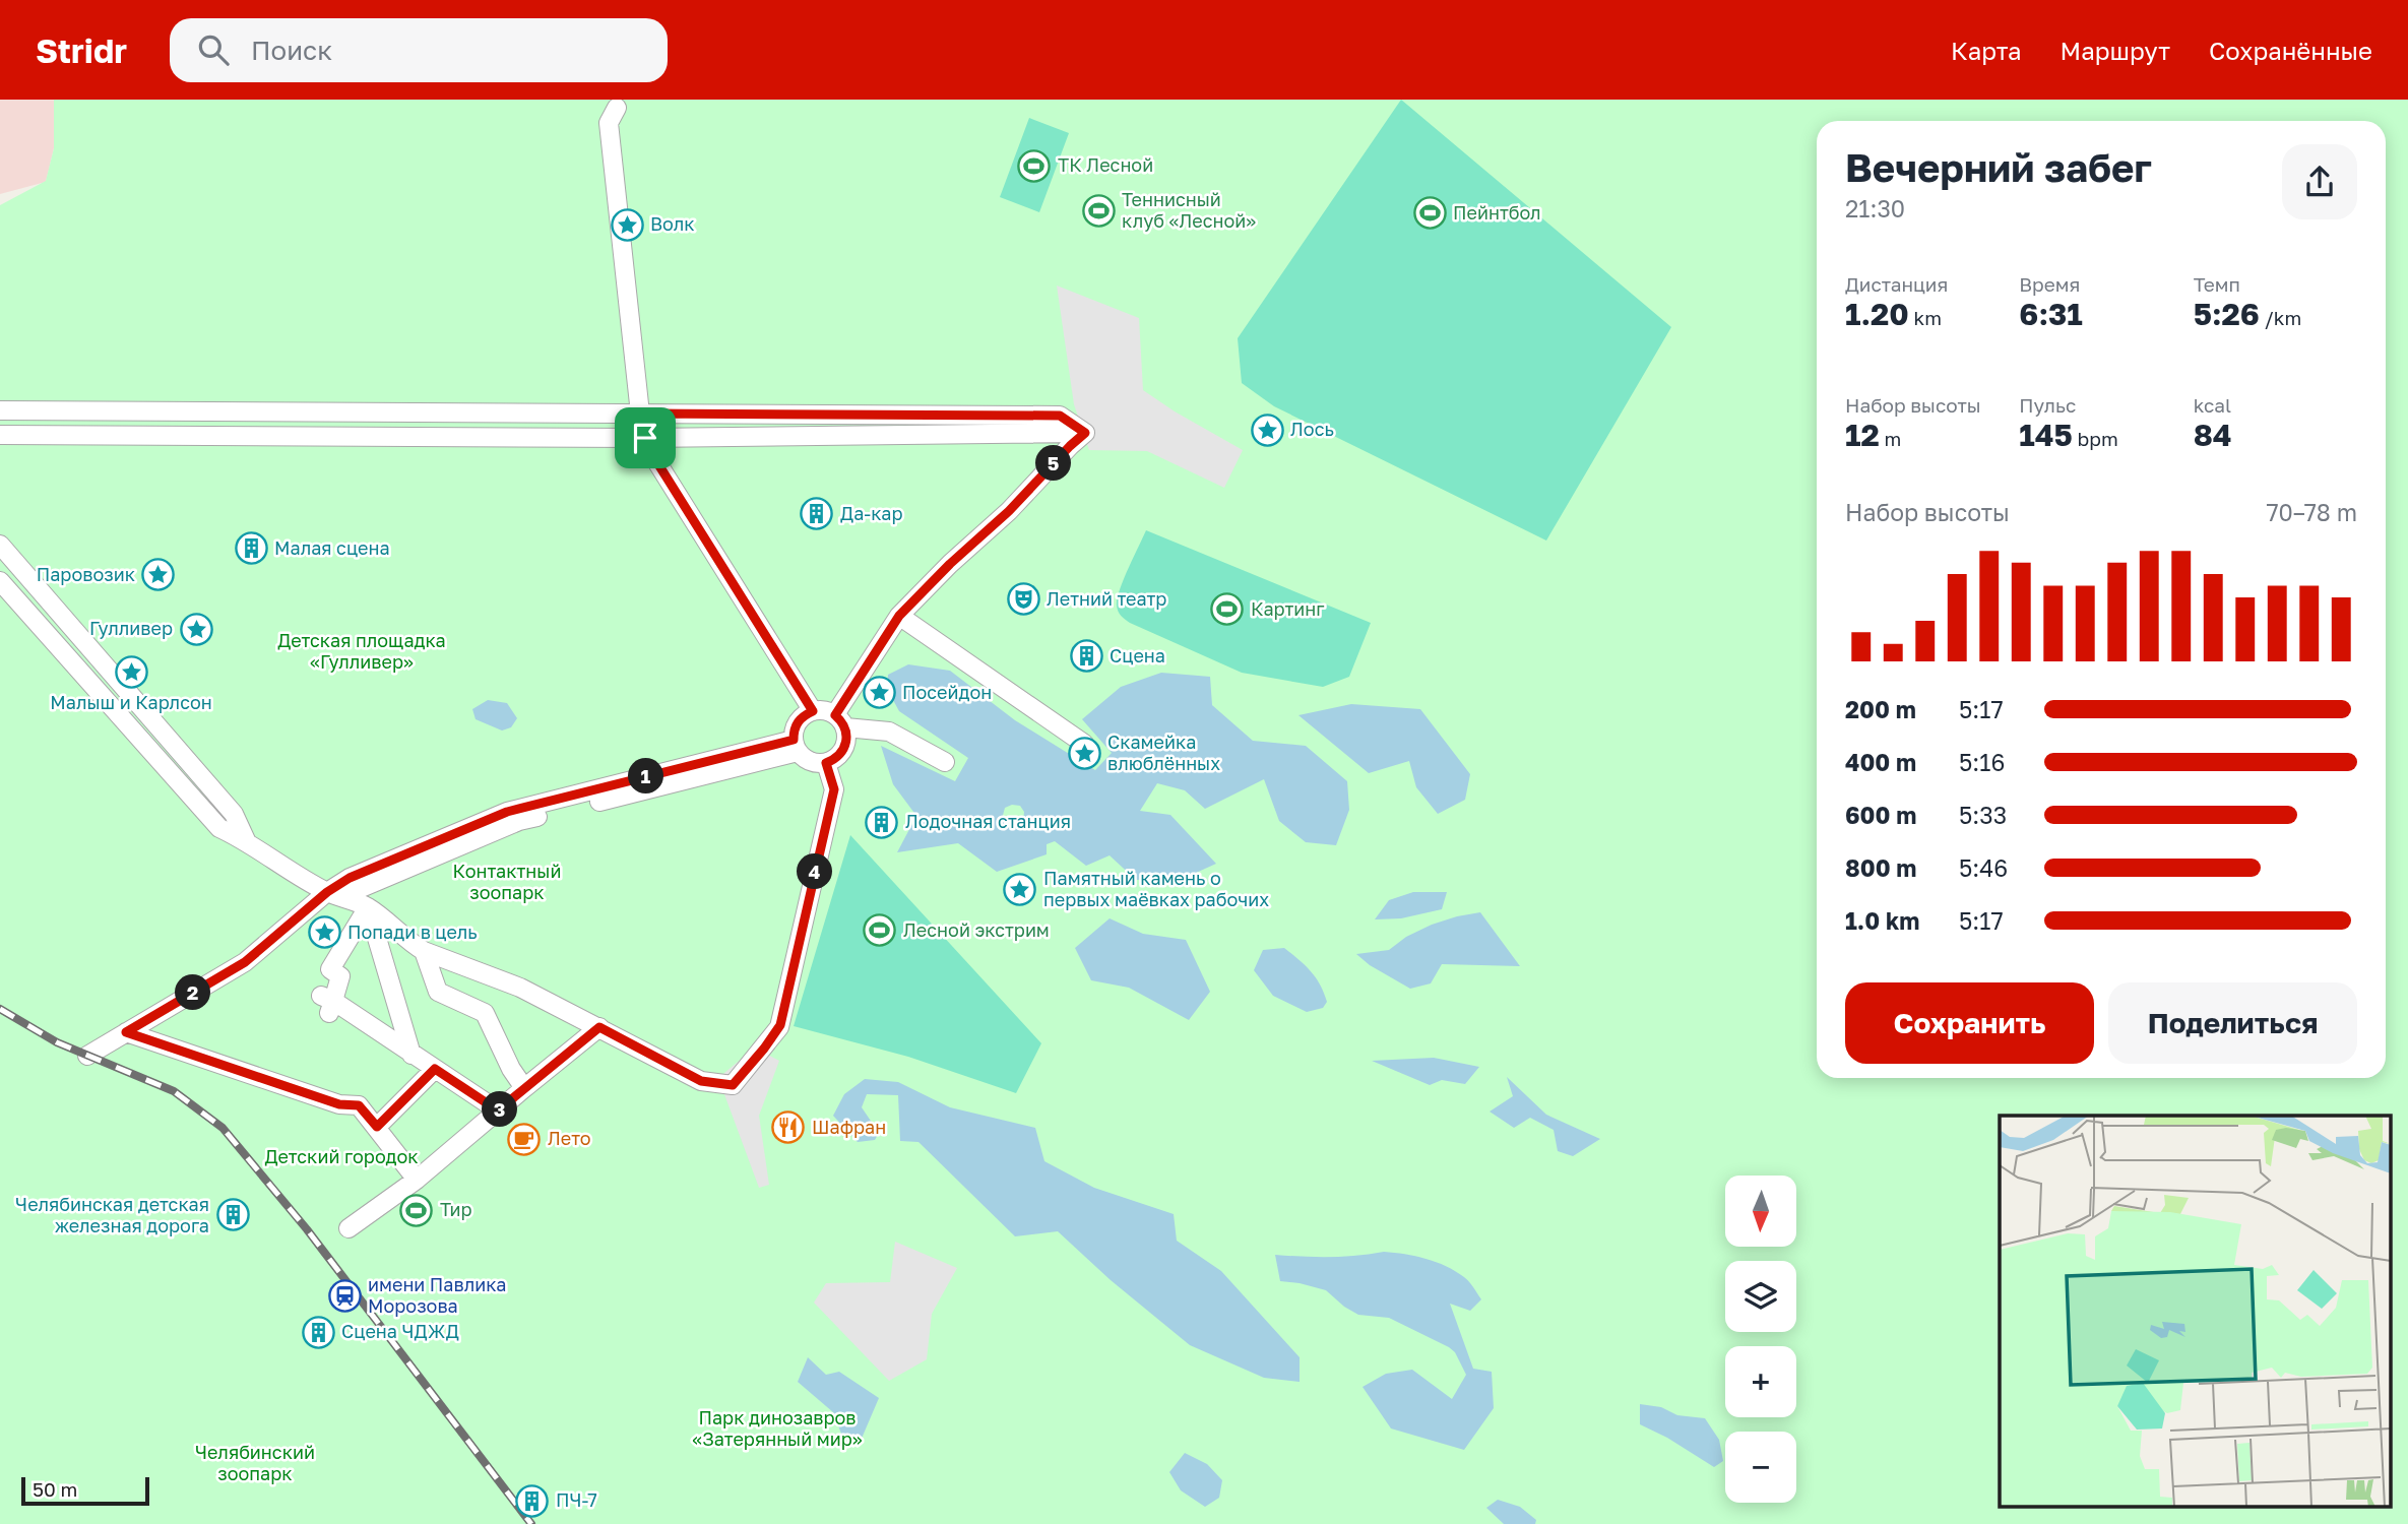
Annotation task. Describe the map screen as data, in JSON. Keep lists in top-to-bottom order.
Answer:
{
  "parks": [
    "Детская площадка «Гулливер»",
    "Контактный зоопарк",
    "Детский городок",
    "Парк динозавров «Затерянный мир»",
    "Челябинский зоопарк"
  ],
  "places": {
    "sports": [
      "ТК Лесной",
      "Теннисный клуб «Лесной»",
      "Пейнтбол",
      "Картинг",
      "Лесной экстрим",
      "Тир"
    ],
    "place": [
      "Волк",
      "Лось",
      "Паровозик",
      "Гулливер",
      "Малыш и Карлсон",
      "Посейдон",
      "Скамейка влюблённых",
      "Памятный камень о первых маёвках рабочих",
      "Попади в цель"
    ],
    "building": [
      "Да-кар",
      "Малая сцена",
      "Сцена",
      "Лодочная станция",
      "Челябинская детская железная дорога",
      "Сцена ЧДЖД",
      "ПЧ-7"
    ],
    "theatre": ["Летний театр"],
    "restaurant": ["Шафран"],
    "cafe": ["Лето"],
    "station": ["имени Павлика Морозова"]
  },
  "scale_bar": "50 m",
  "north": "bottom",
  "page": {
    "header": "Stridr",
    "search": "Поиск",
    "nav": ["Карта", "Маршрут", "Сохранённые"],
    "heading": ["Вечерний забег", "21:30"],
    "stats": [
      ["Дистанция", "1.20 km"],
      ["Время", "6:31"],
      ["Темп", "5:26 /km"],
      ["Набор высоты", "12 m"],
      ["Пульс", "145 bpm"],
      ["kcal", "84"]
    ],
    "pins": [
      "5",
      "1",
      "4",
      "2",
      "3"
    ],
    "chart": ["Набор высоты", "70–78 m"],
    "list": [
      {
        "name": "200 m",
        "note": "5:17"
      },
      {
        "name": "400 m",
        "note": "5:16"
      },
      {
        "name": "600 m",
        "note": "5:33"
      },
      {
        "name": "800 m",
        "note": "5:46"
      },
      {
        "name": "1.0 km",
        "note": "5:17"
      }
    ],
    "buttons": ["Сохранить", "Поделиться"],
    "map_buttons": ["+", "−"],
    "scale": "50 m"
  }
}
